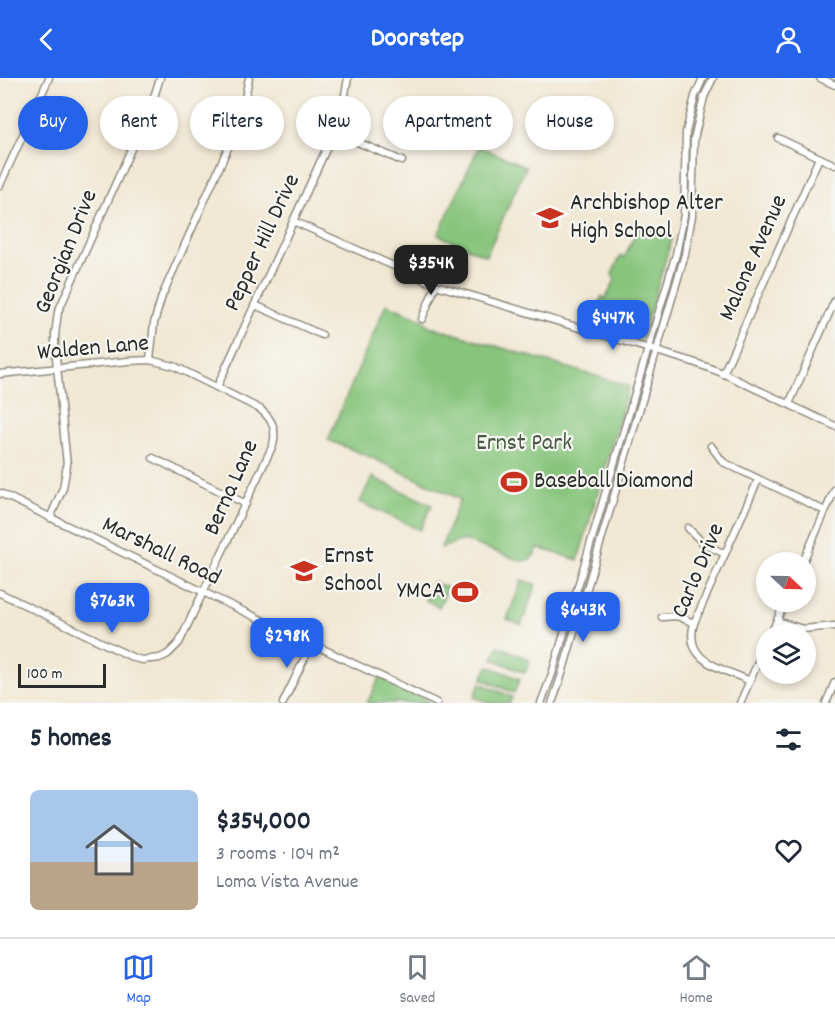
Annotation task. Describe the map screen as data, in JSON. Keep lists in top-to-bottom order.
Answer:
{
  "streets": {
    "street": [
      "Pepper Hill Drive",
      "Georgian Drive",
      "Malone Avenue",
      "Walden Lane",
      "Berna Lane",
      "Marshall Road",
      "Carlo Drive"
    ]
  },
  "crossings": [
    ["Pepper Hill Drive", "Walden Lane"],
    ["Georgian Drive", "Walden Lane"],
    ["Georgian Drive", "Marshall Road"],
    ["Walden Lane", "Berna Lane"],
    ["Berna Lane", "Marshall Road"]
  ],
  "parks": ["Ernst Park"],
  "places": {
    "school or university": ["Archbishop Alter High School", "Ernst School"],
    "sports": ["Baseball Diamond", "YMCA"]
  },
  "scale_bar": "100 m",
  "north": "right",
  "page": {
    "header": "Doorstep",
    "chip": [
      "Buy",
      "Rent",
      "Filters",
      "New",
      "Apartment",
      "House"
    ],
    "price": [
      "$354K",
      "$447K",
      "$763K",
      "$643K",
      "$298K"
    ],
    "scale": "100 m",
    "heading": "5 homes",
    "list": [
      {
        "name": "$354,000",
        "note": "3 rooms · 104 m² · Loma Vista Avenue"
      }
    ],
    "tabs": ["Map", "Saved", "Home"]
  }
}
